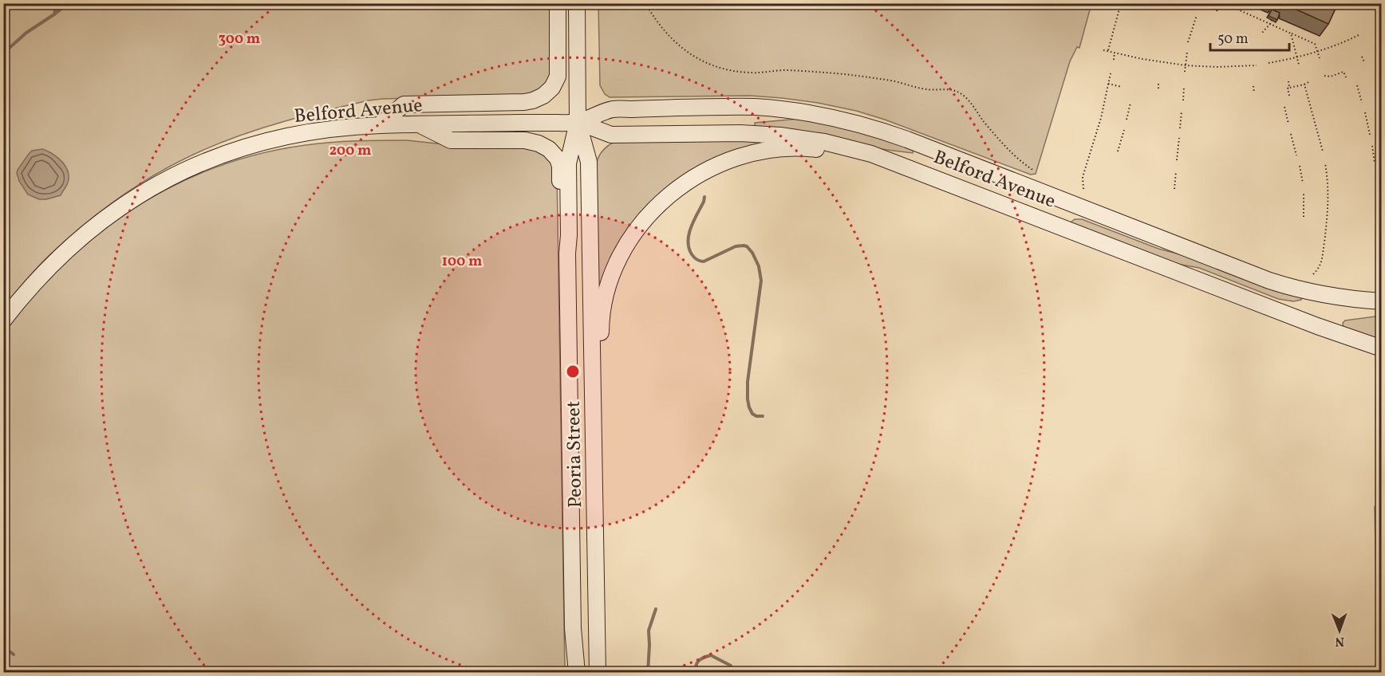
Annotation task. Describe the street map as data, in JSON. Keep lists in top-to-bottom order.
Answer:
{
  "streets": {
    "main road": ["Belford Avenue", "Peoria Street"]
  },
  "crossings": [
    ["Belford Avenue", "Peoria Street"]
  ],
  "scale_bar": "50 m",
  "north": "bottom",
  "rings": ["300 m", "200 m", "100 m"]
}
